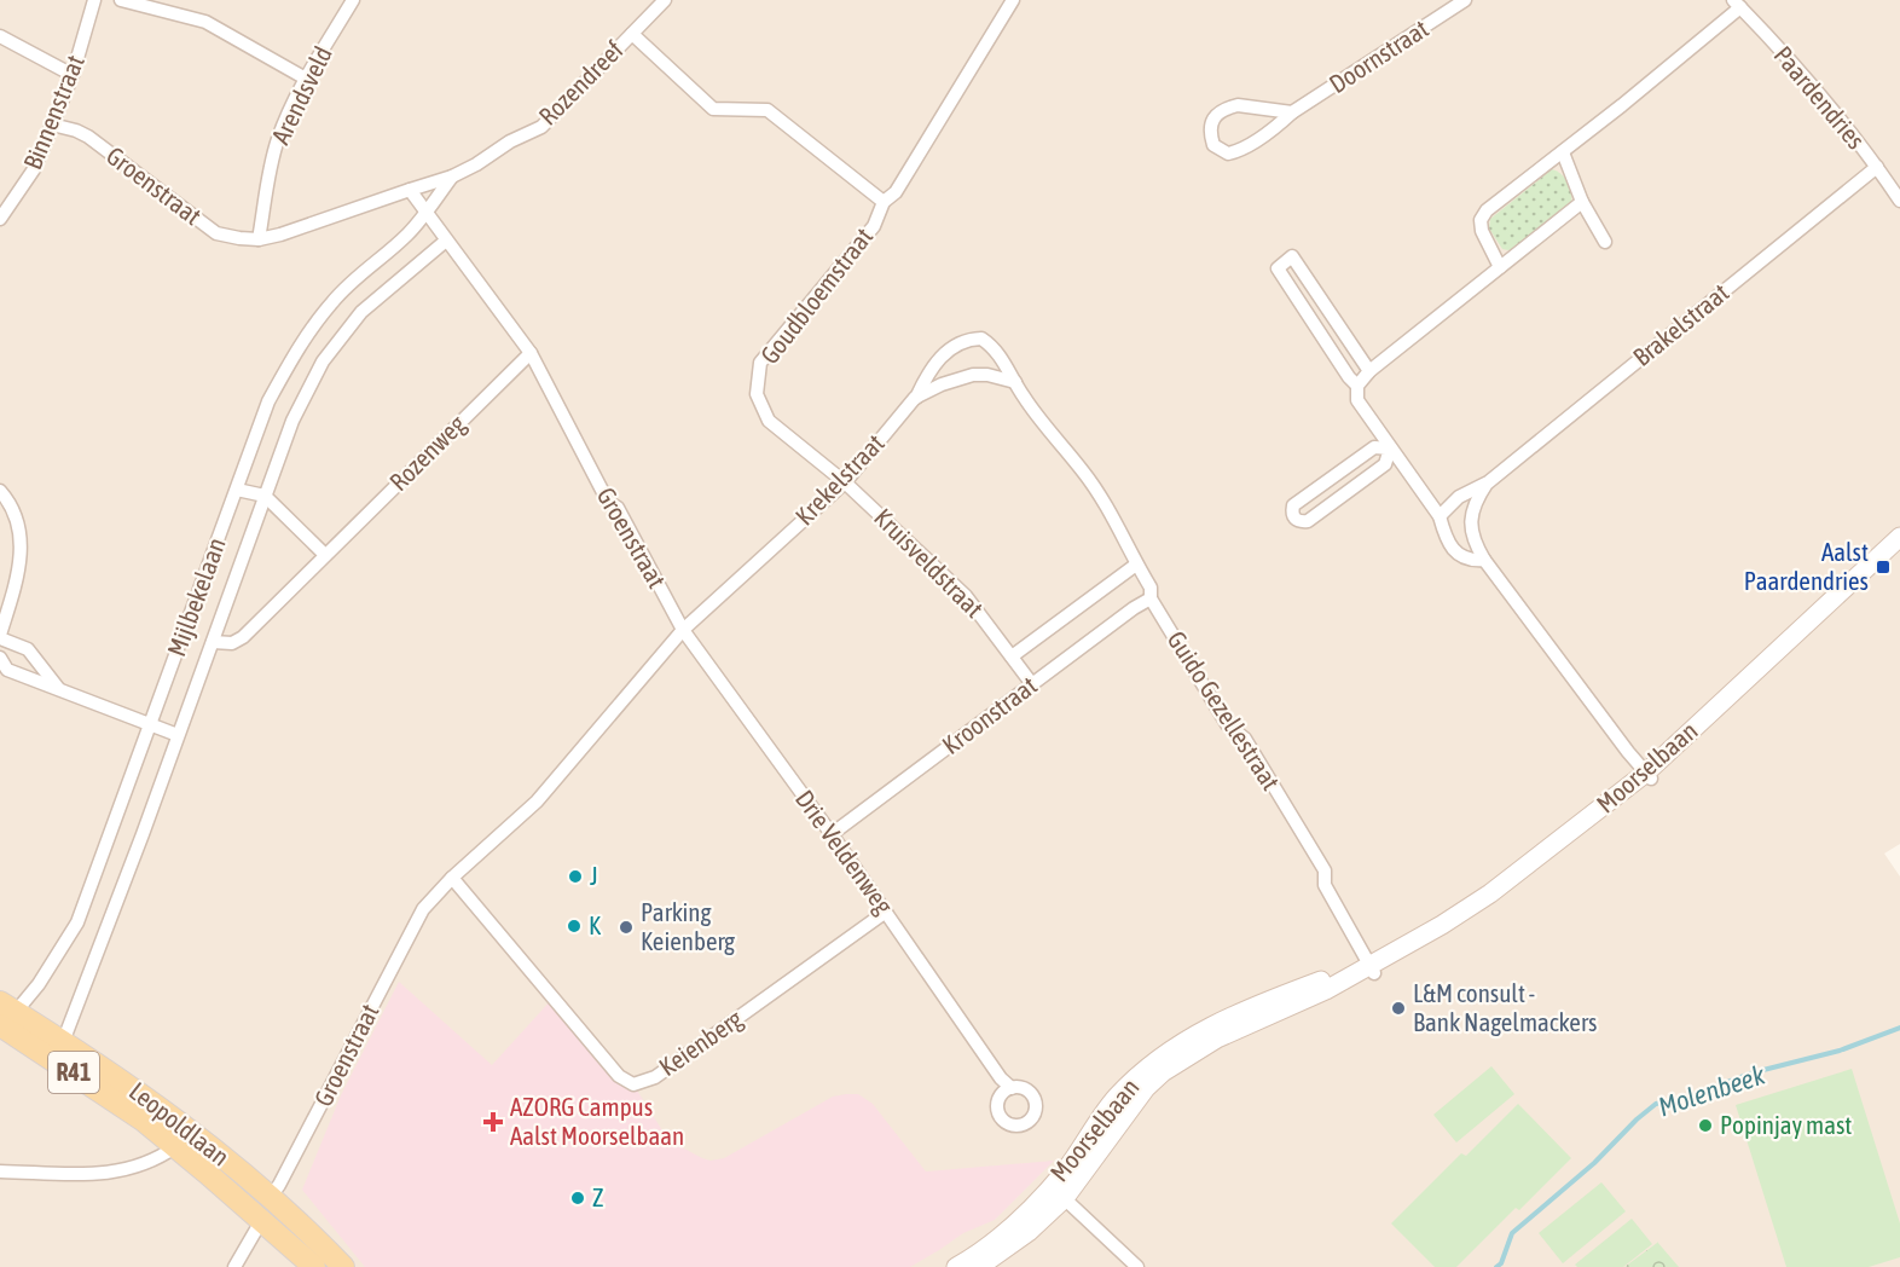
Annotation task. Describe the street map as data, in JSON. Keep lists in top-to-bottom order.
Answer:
{
  "streets": {
    "main road": ["Moorselbaan", "R41", "Leopoldlaan"],
    "street": [
      "Doornstraat",
      "Rozendreef",
      "Arendsveld",
      "Paardendries",
      "Binnenstraat",
      "Groenstraat",
      "Goudbloemstraat",
      "Brakelstraat",
      "Rozenweg",
      "Krekelstraat",
      "Kruisveldstraat",
      "Mijlbekelaan",
      "Guido Gezellestraat",
      "Kroonstraat",
      "Drie Veldenweg",
      "Keienberg"
    ]
  },
  "crossings": [
    ["Rozendreef", "Groenstraat"],
    ["Rozendreef", "Goudbloemstraat"],
    ["Rozendreef", "Mijlbekelaan"],
    ["Arendsveld", "Groenstraat"],
    ["Paardendries", "Brakelstraat"],
    ["Binnenstraat", "Groenstraat"],
    ["Groenstraat", "Rozenweg"],
    ["Groenstraat", "Krekelstraat"],
    ["Groenstraat", "Mijlbekelaan"],
    ["Groenstraat", "Drie Veldenweg"],
    ["Groenstraat", "Keienberg"],
    ["Groenstraat", "Leopoldlaan"],
    ["Goudbloemstraat", "Krekelstraat"],
    ["Goudbloemstraat", "Kruisveldstraat"],
    ["Brakelstraat", "Moorselbaan"],
    ["Rozenweg", "Mijlbekelaan"],
    ["Krekelstraat", "Kruisveldstraat"],
    ["Krekelstraat", "Guido Gezellestraat"],
    ["Krekelstraat", "Drie Veldenweg"],
    ["Kruisveldstraat", "Kroonstraat"],
    ["Mijlbekelaan", "Leopoldlaan"],
    ["Guido Gezellestraat", "Kroonstraat"],
    ["Guido Gezellestraat", "Moorselbaan"],
    ["Kroonstraat", "Drie Veldenweg"],
    ["Drie Veldenweg", "Keienberg"]
  ],
  "water": ["Molenbeek"],
  "places": {
    "transit": ["Aalst Paardendries"],
    "other": [
      "J",
      "K",
      "Parking Keienberg",
      "L&M consult - Bank Nagelmackers",
      "Popinjay mast",
      "Z"
    ],
    "health": ["AZORG Campus Aalst Moorselbaan"]
  }
}
